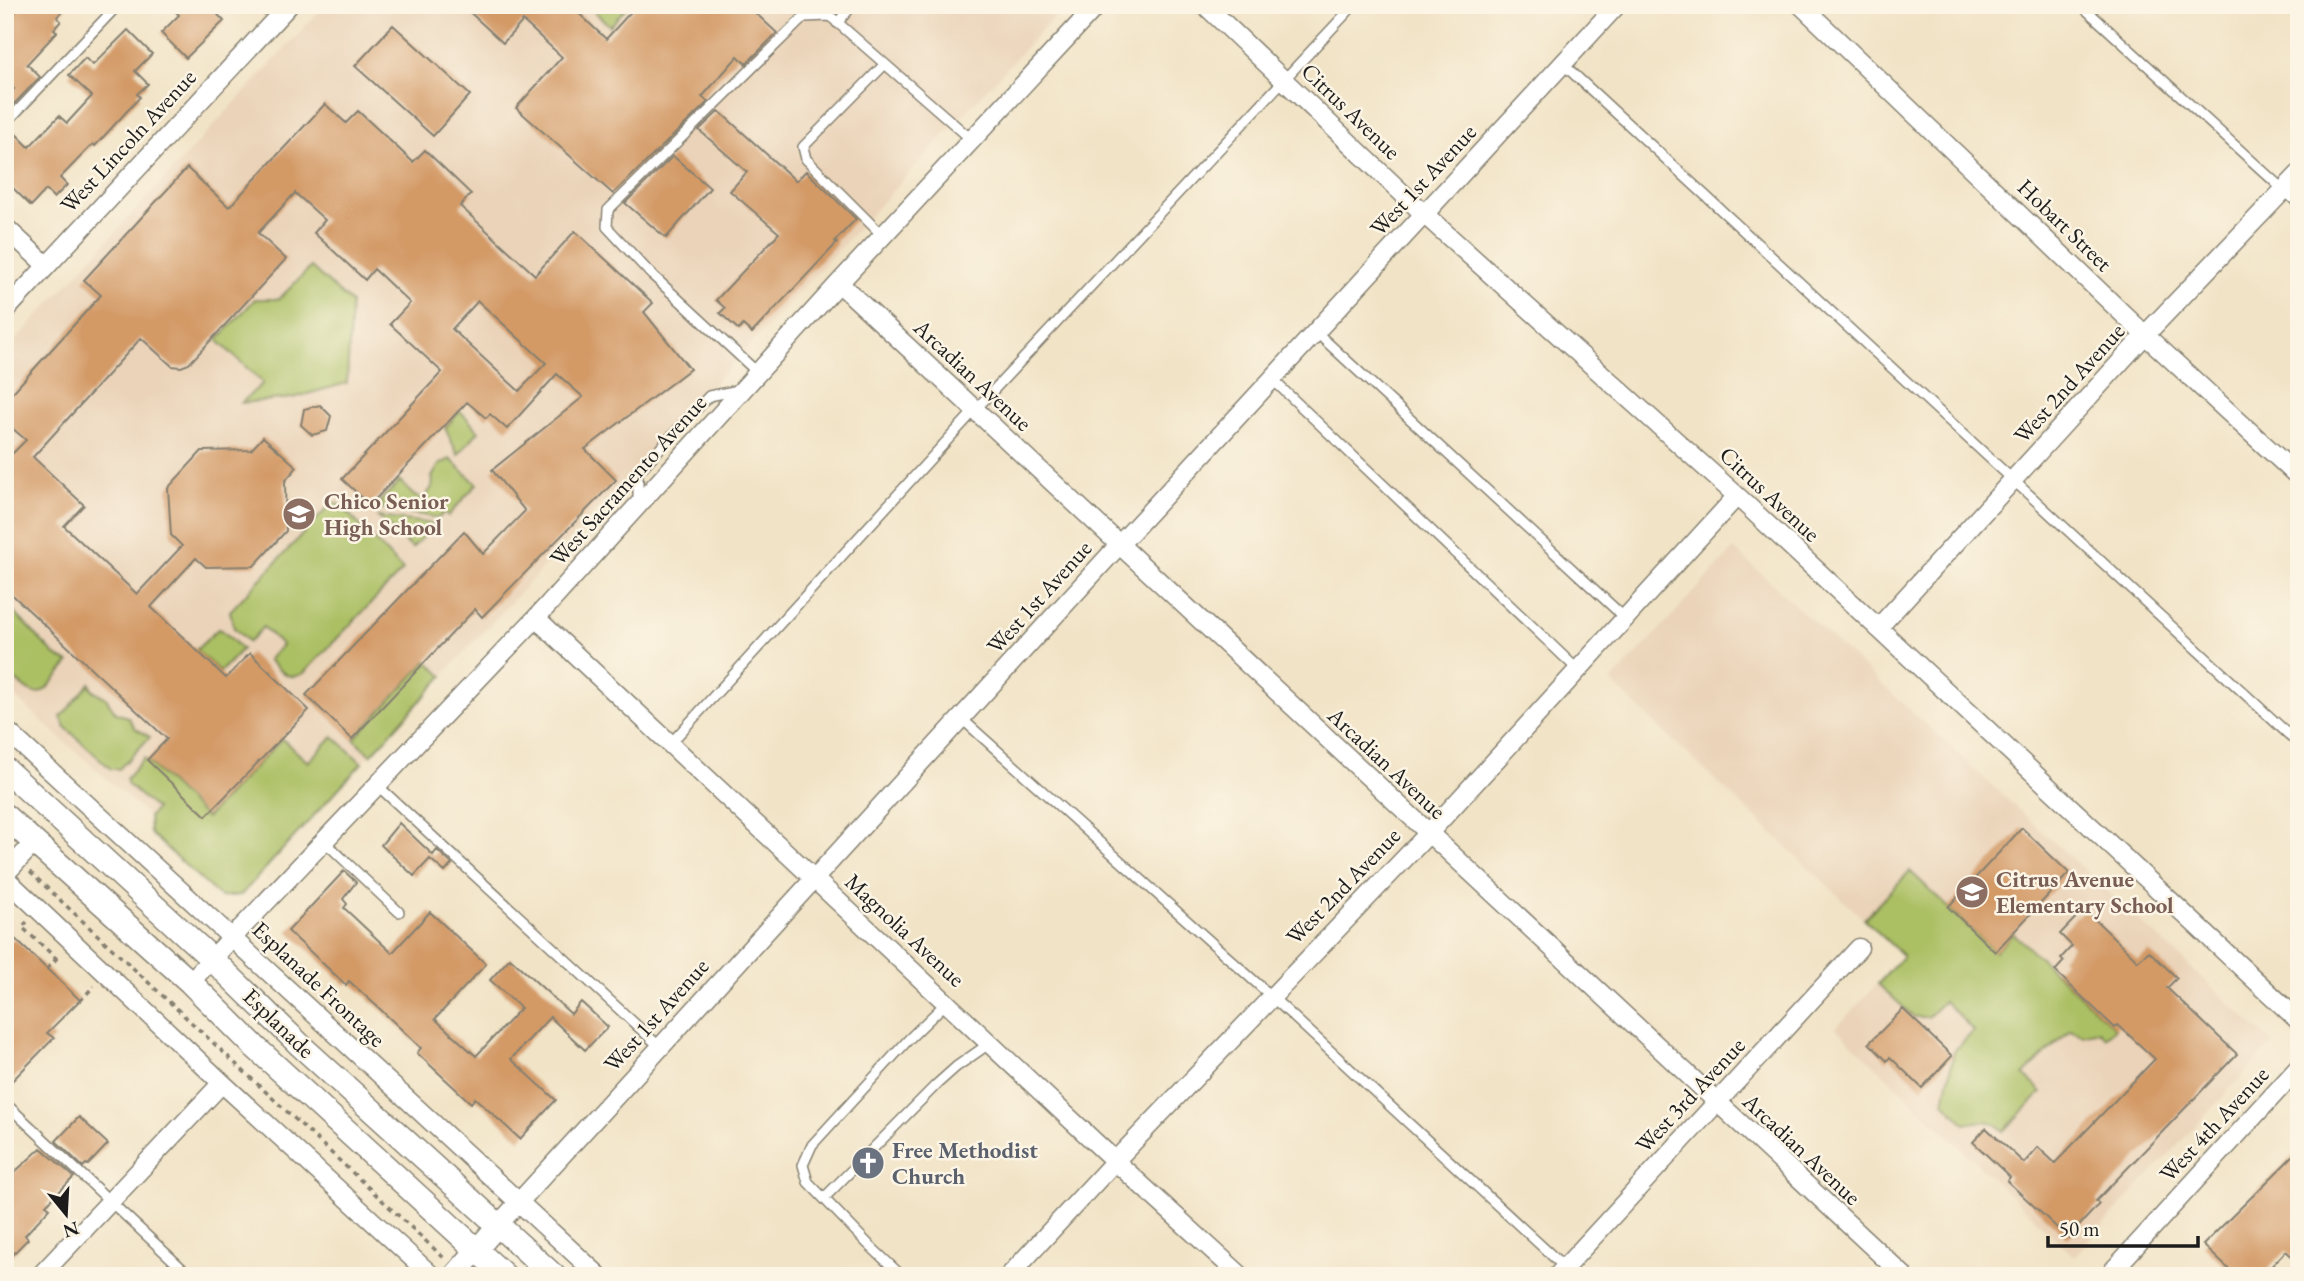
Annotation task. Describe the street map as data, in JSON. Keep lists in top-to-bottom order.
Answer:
{
  "streets": {
    "main road": ["Esplanade"],
    "street": [
      "Citrus Avenue",
      "West Lincoln Avenue",
      "West 1st Avenue",
      "Hobart Street",
      "Arcadian Avenue",
      "West 2nd Avenue",
      "West Sacramento Avenue",
      "Magnolia Avenue",
      "Esplanade Frontage",
      "West 3rd Avenue",
      "West 4th Avenue"
    ]
  },
  "crossings": [
    ["Citrus Avenue", "West 1st Avenue"],
    ["Citrus Avenue", "West 2nd Avenue"],
    ["West 1st Avenue", "Arcadian Avenue"],
    ["West 1st Avenue", "Magnolia Avenue"],
    ["West 1st Avenue", "Esplanade Frontage"],
    ["West 1st Avenue", "Esplanade"],
    ["Hobart Street", "West 2nd Avenue"],
    ["Arcadian Avenue", "West 2nd Avenue"],
    ["Arcadian Avenue", "West Sacramento Avenue"],
    ["Arcadian Avenue", "West 3rd Avenue"],
    ["West 2nd Avenue", "Magnolia Avenue"],
    ["West Sacramento Avenue", "Magnolia Avenue"],
    ["West Sacramento Avenue", "Esplanade Frontage"],
    ["West Sacramento Avenue", "Esplanade"]
  ],
  "places": {
    "school or university": ["Chico Senior High School", "Citrus Avenue Elementary School"],
    "church": ["Free Methodist Church"]
  },
  "scale_bar": "50 m",
  "north": "bottom"
}
